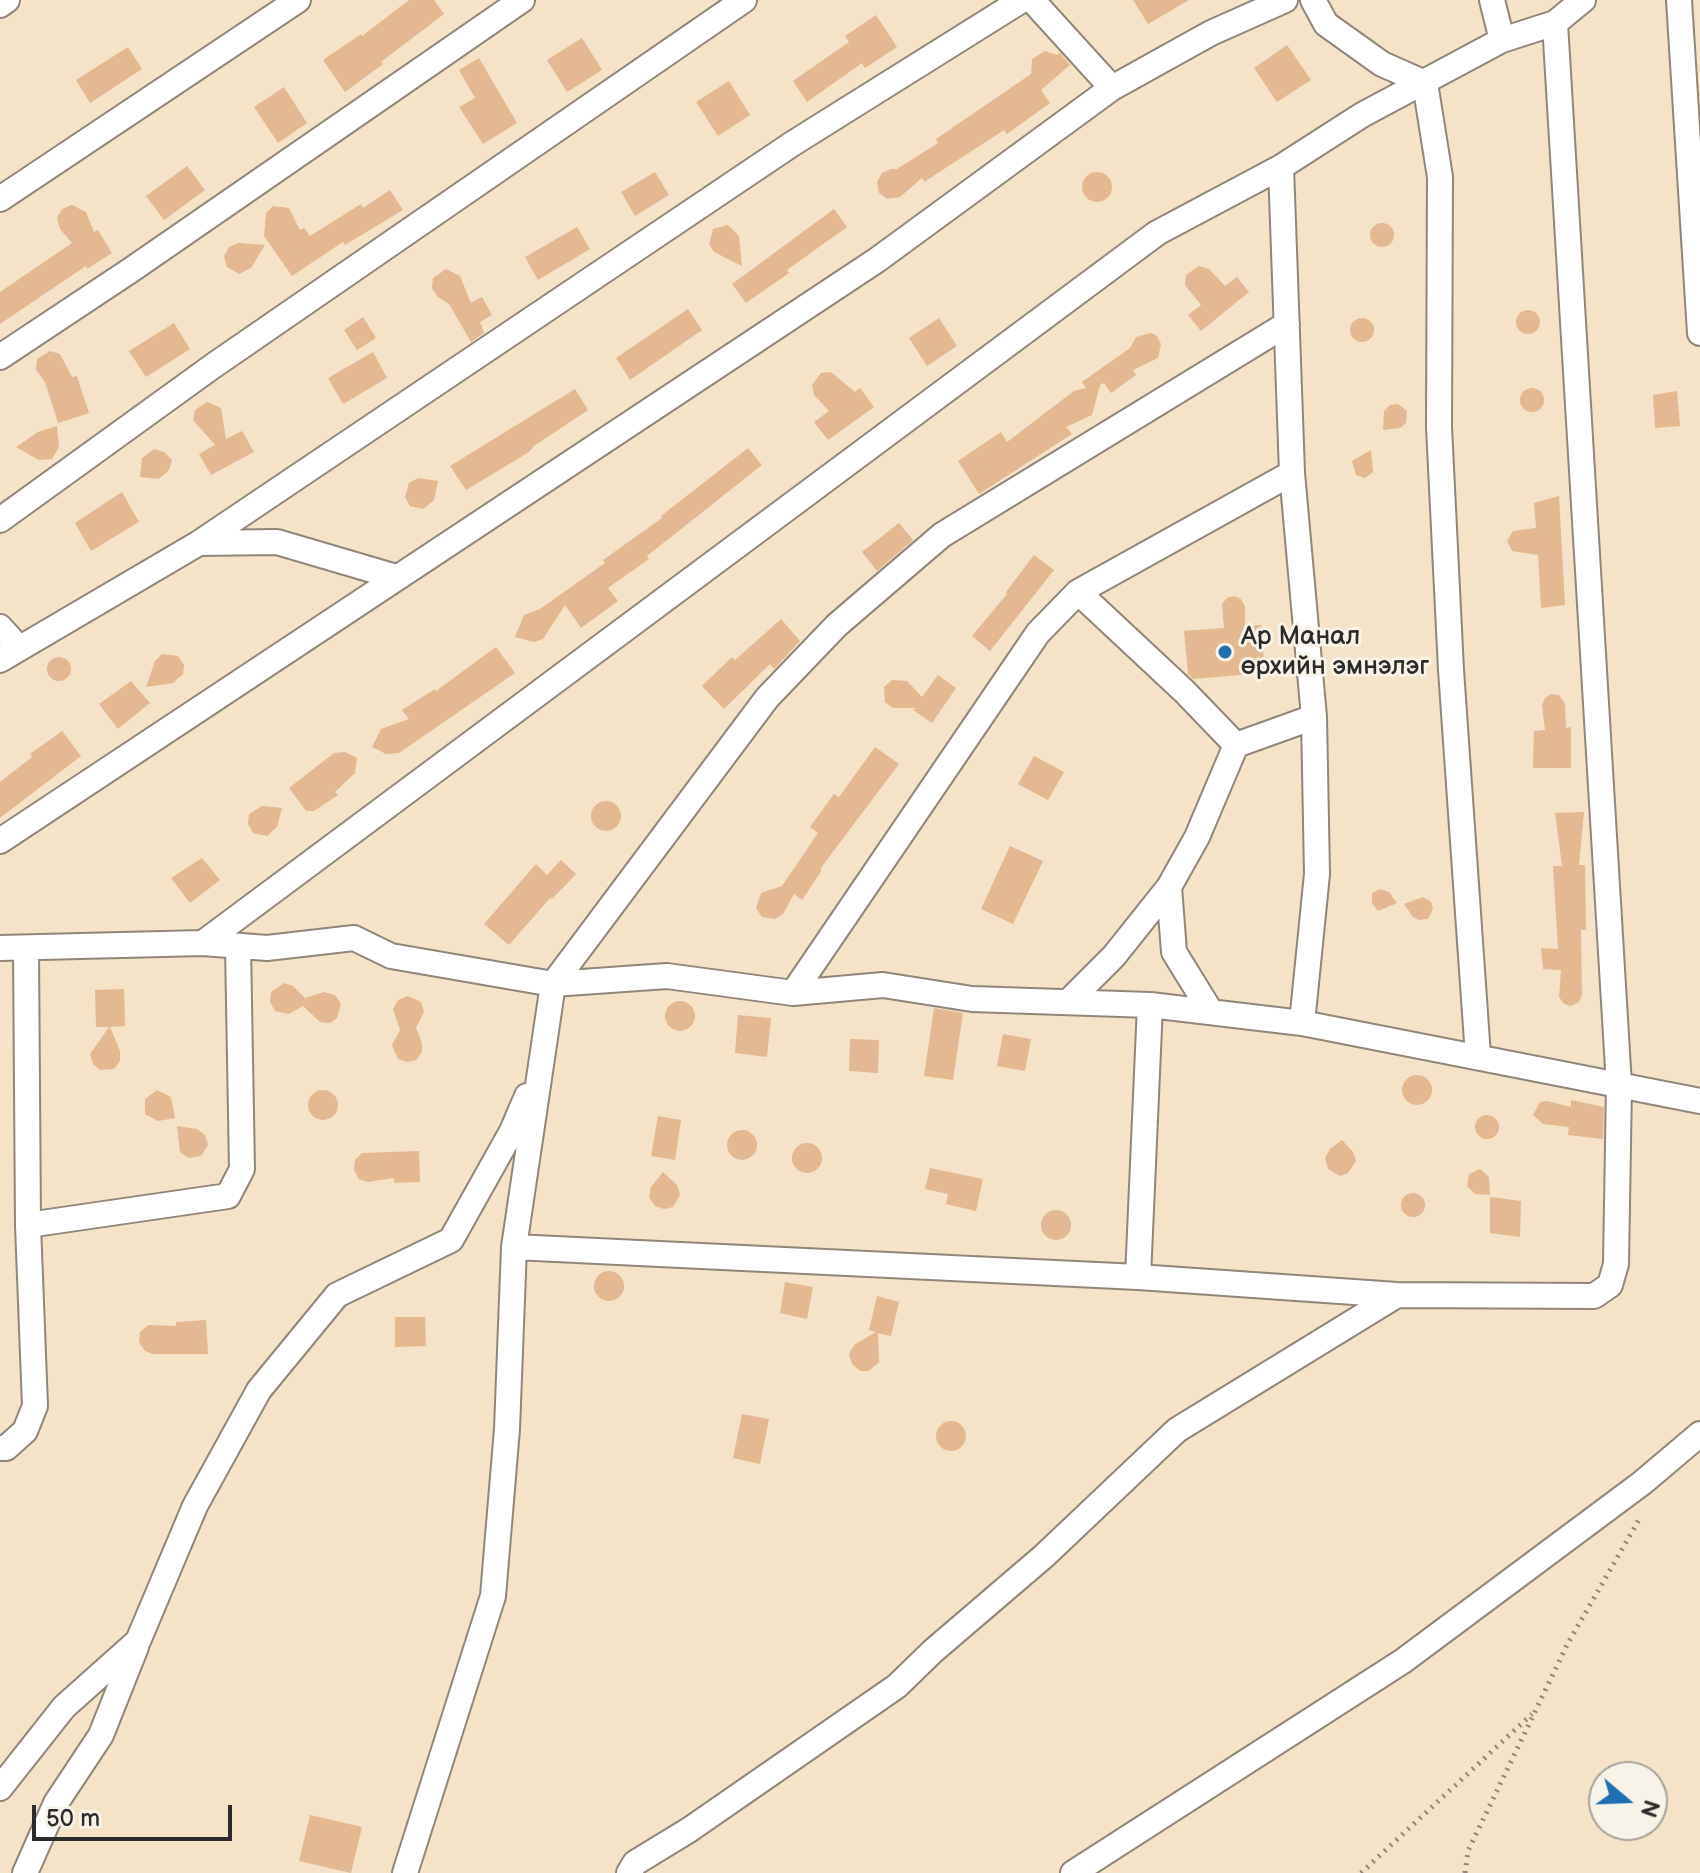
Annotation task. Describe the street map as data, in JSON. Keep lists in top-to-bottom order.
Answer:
{
  "places": ["Ар Манал өрхийн эмнэлэг"],
  "scale_bar": "50 m",
  "north": "right"
}
